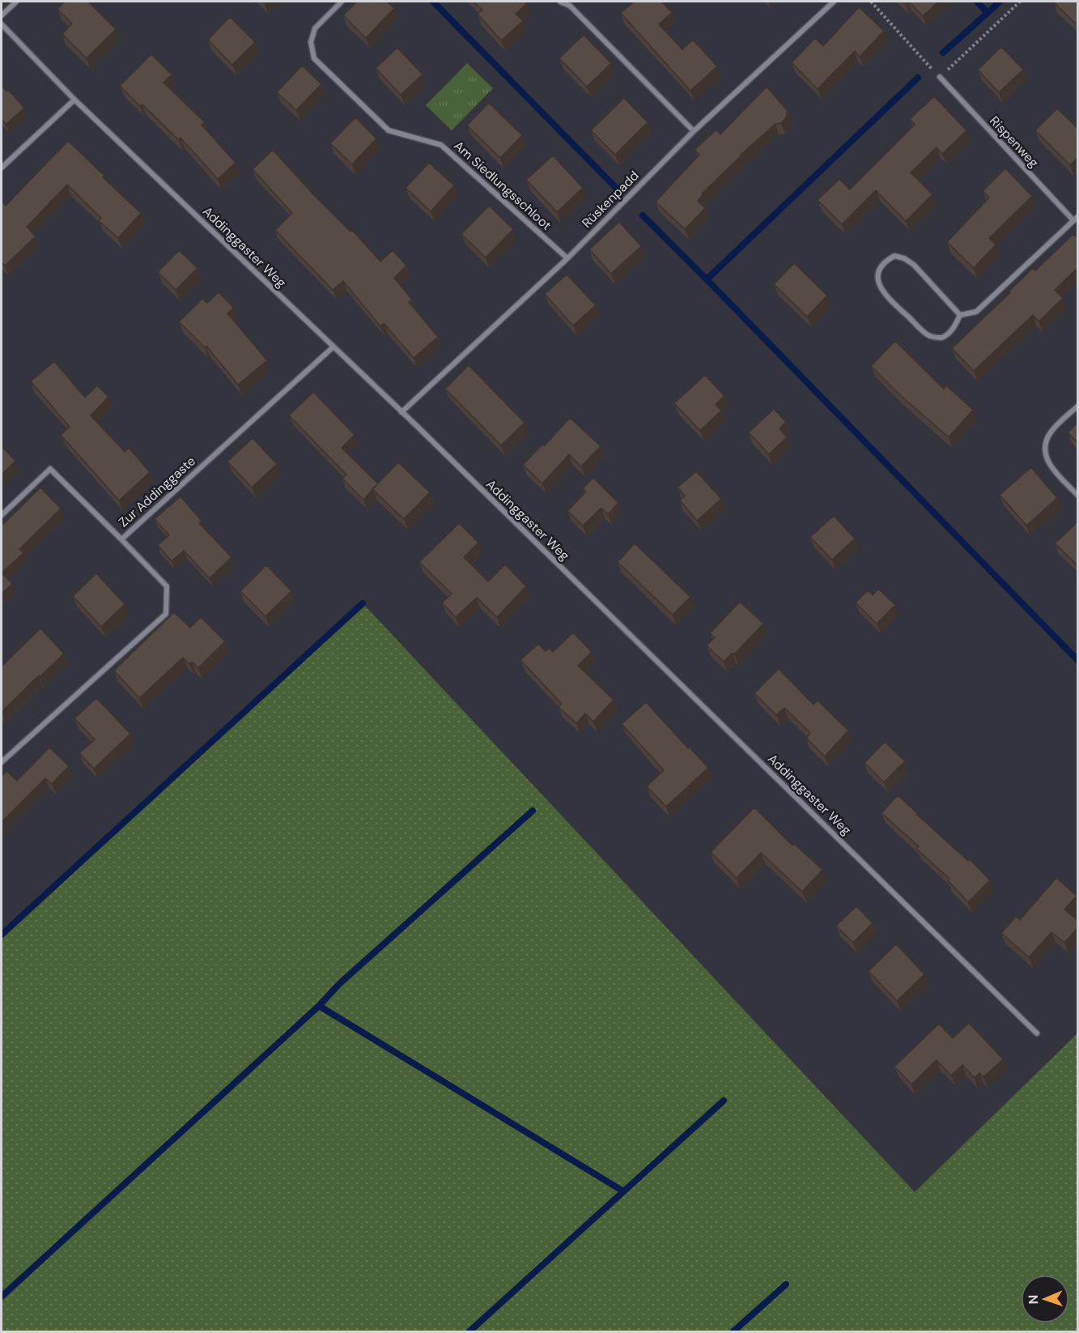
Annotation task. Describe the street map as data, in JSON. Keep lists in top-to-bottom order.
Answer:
{
  "streets": {
    "street": [
      "Rispenweg",
      "Am Siedlungsschloot",
      "Rüskenpadd",
      "Addinggaster Weg",
      "Zur Addinggaste"
    ]
  },
  "crossings": [
    ["Am Siedlungsschloot", "Rüskenpadd"],
    ["Rüskenpadd", "Addinggaster Weg"],
    ["Addinggaster Weg", "Zur Addinggaste"]
  ],
  "north": "left"
}
